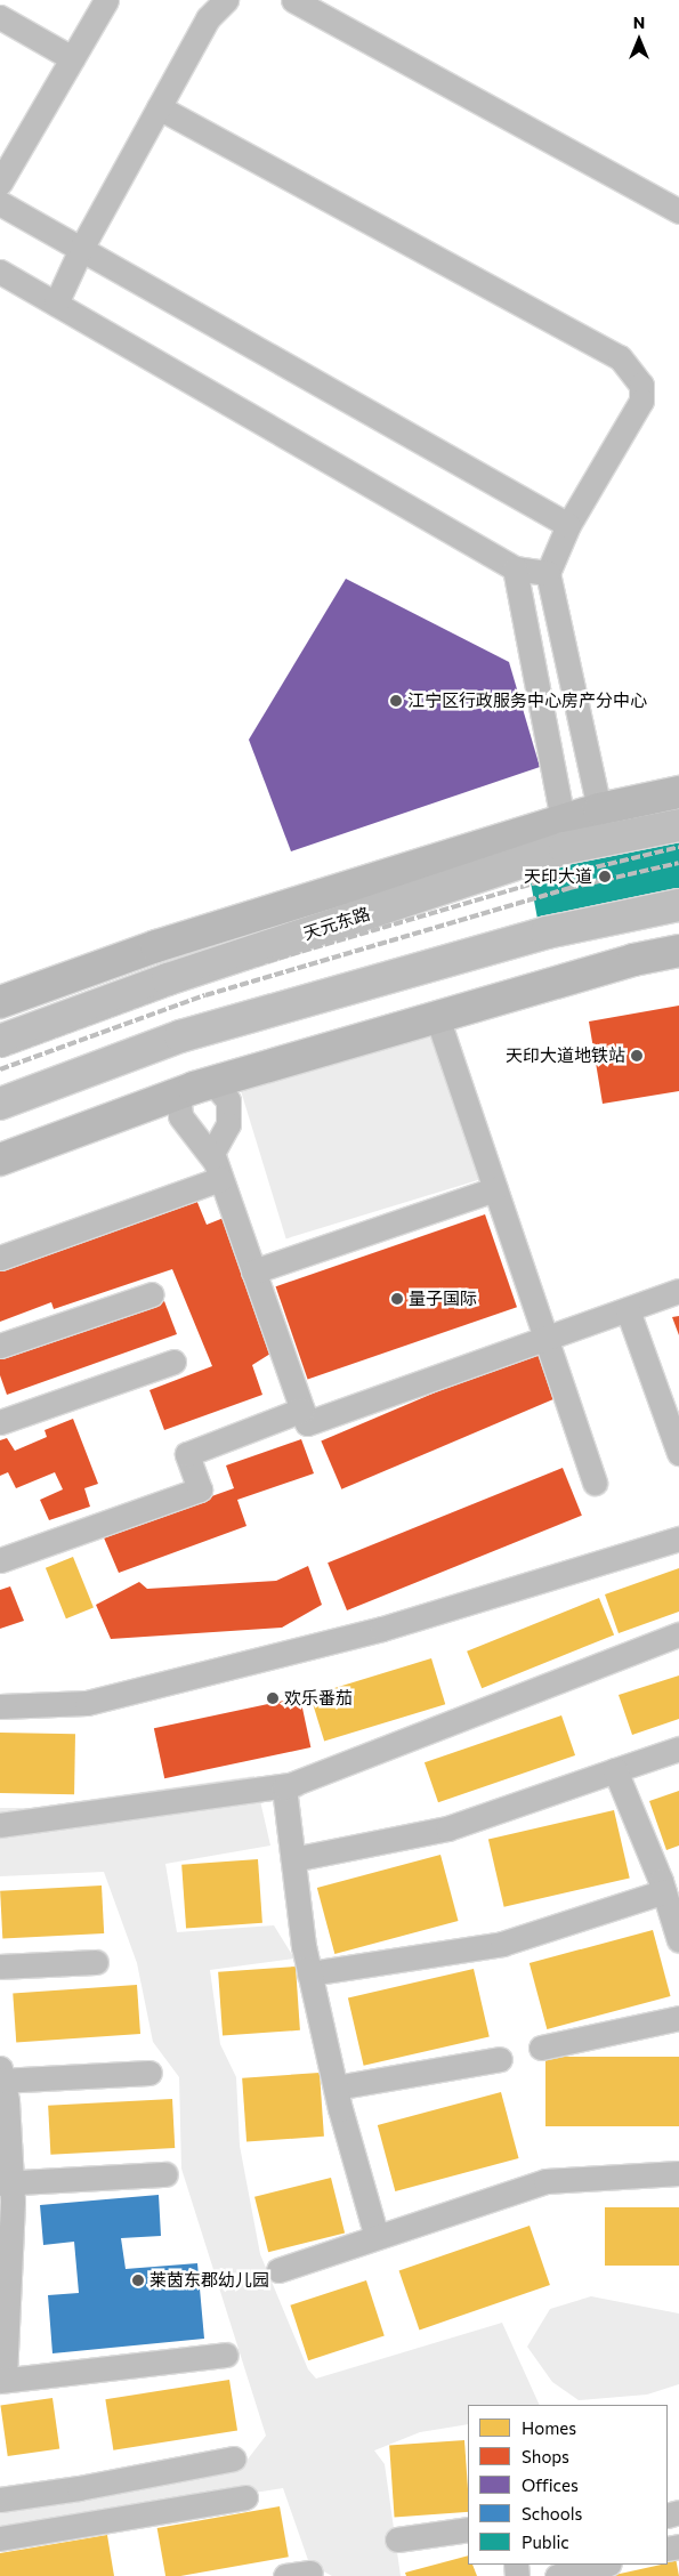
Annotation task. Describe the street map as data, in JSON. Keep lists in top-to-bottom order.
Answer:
{
  "streets": {
    "highway": ["天元东路"]
  },
  "places": [
    "江宁区行政服务中心房产分中心",
    "天印大道",
    "天印大道地铁站",
    "量子国际",
    "欢乐番茄",
    "莱茵东郡幼儿园"
  ],
  "legend": [
    "Homes",
    "Shops",
    "Offices",
    "Schools",
    "Public"
  ],
  "north": "top"
}
